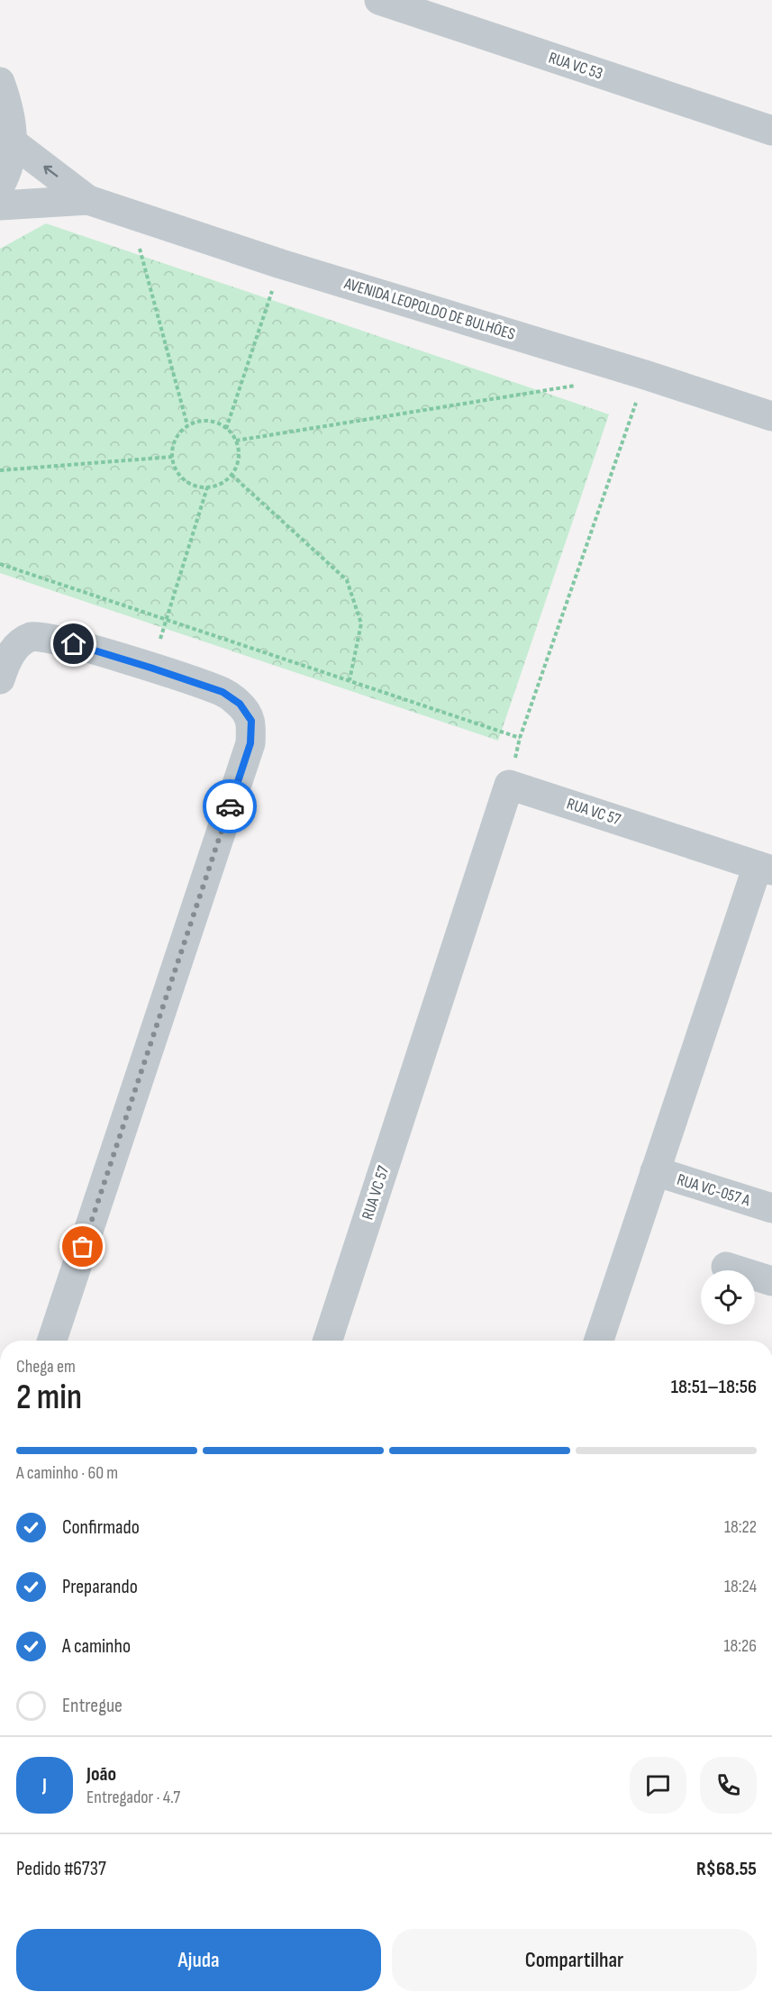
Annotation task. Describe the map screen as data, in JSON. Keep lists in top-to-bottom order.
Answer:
{
  "streets": {
    "street": [
      "RUA VC 53",
      "AVENIDA LEOPOLDO DE BULHÕES",
      "RUA VC 57",
      "RUA VC-057 A"
    ]
  },
  "crossings": [
    ["RUA VC 57", "RUA VC-057 A"]
  ],
  "page": {
    "heading": ["2 min", "Chega em", "18:51–18:56"],
    "panel": [
      "João",
      "Entregador · 4.7",
      "Pedido #6737",
      "R$68.55"
    ],
    "bar": "A caminho · 60 m",
    "list": [
      ["Confirmado", "18:22"],
      ["Preparando", "18:24"],
      ["A caminho", "18:26"],
      "Entregue"
    ],
    "round": "J",
    "buttons": ["Ajuda", "Compartilhar"]
  }
}
